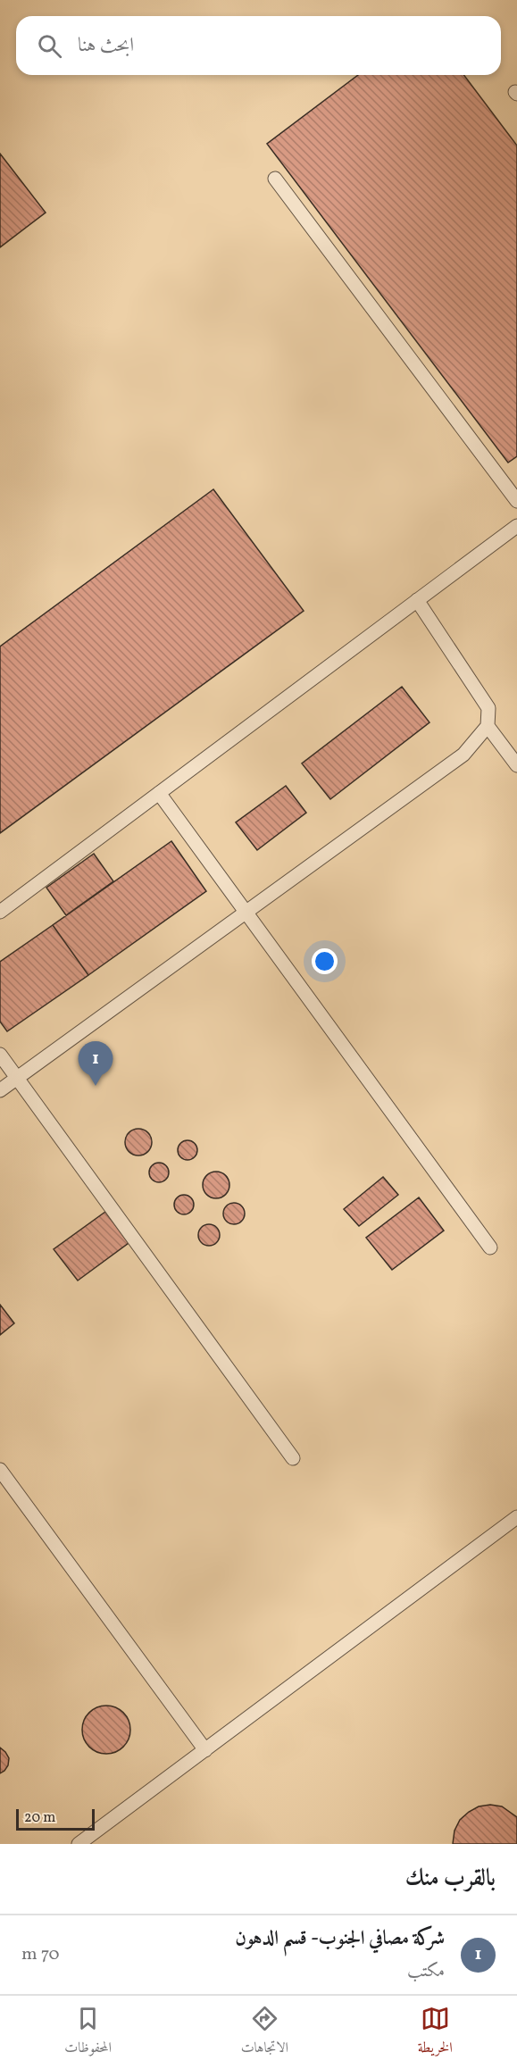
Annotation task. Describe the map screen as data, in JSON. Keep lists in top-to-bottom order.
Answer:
{
  "scale_bar": "20 m",
  "page": {
    "search": "ابحث هنا",
    "pins": "1",
    "scale": "20 m",
    "heading": "بالقرب منك",
    "list": [
      {
        "mark": "1",
        "name": "شركة مصافي الجنوب- قسم الدهون",
        "note": "مكتب",
        "value": "70 m"
      }
    ],
    "nav": ["الخريطة", "الاتجاهات", "المحفوظات"]
  }
}
